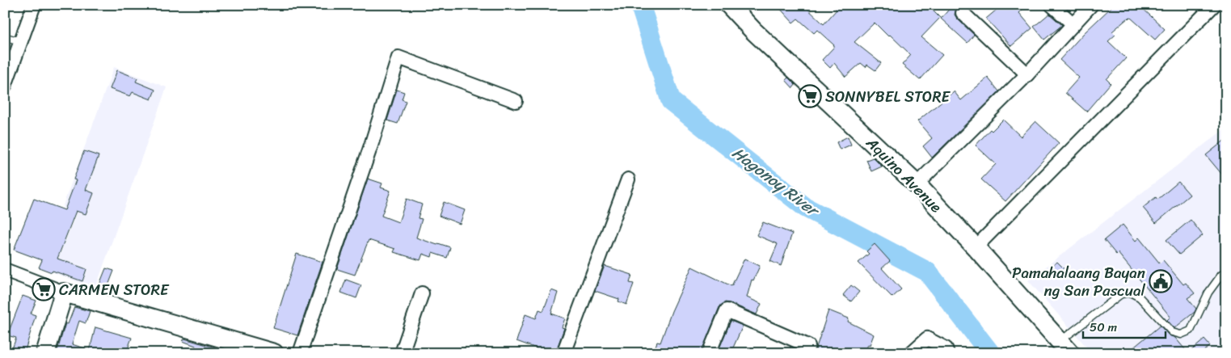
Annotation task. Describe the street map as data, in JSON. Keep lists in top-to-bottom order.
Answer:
{
  "streets": {
    "main road": ["Aquino Avenue"]
  },
  "water": ["Hagonoy River"],
  "places": {
    "supermarket": ["SONNYBEL STORE", "CARMEN STORE"],
    "public building": ["Pamahalaang Bayan ng San Pascual"]
  },
  "scale_bar": "50 m"
}
